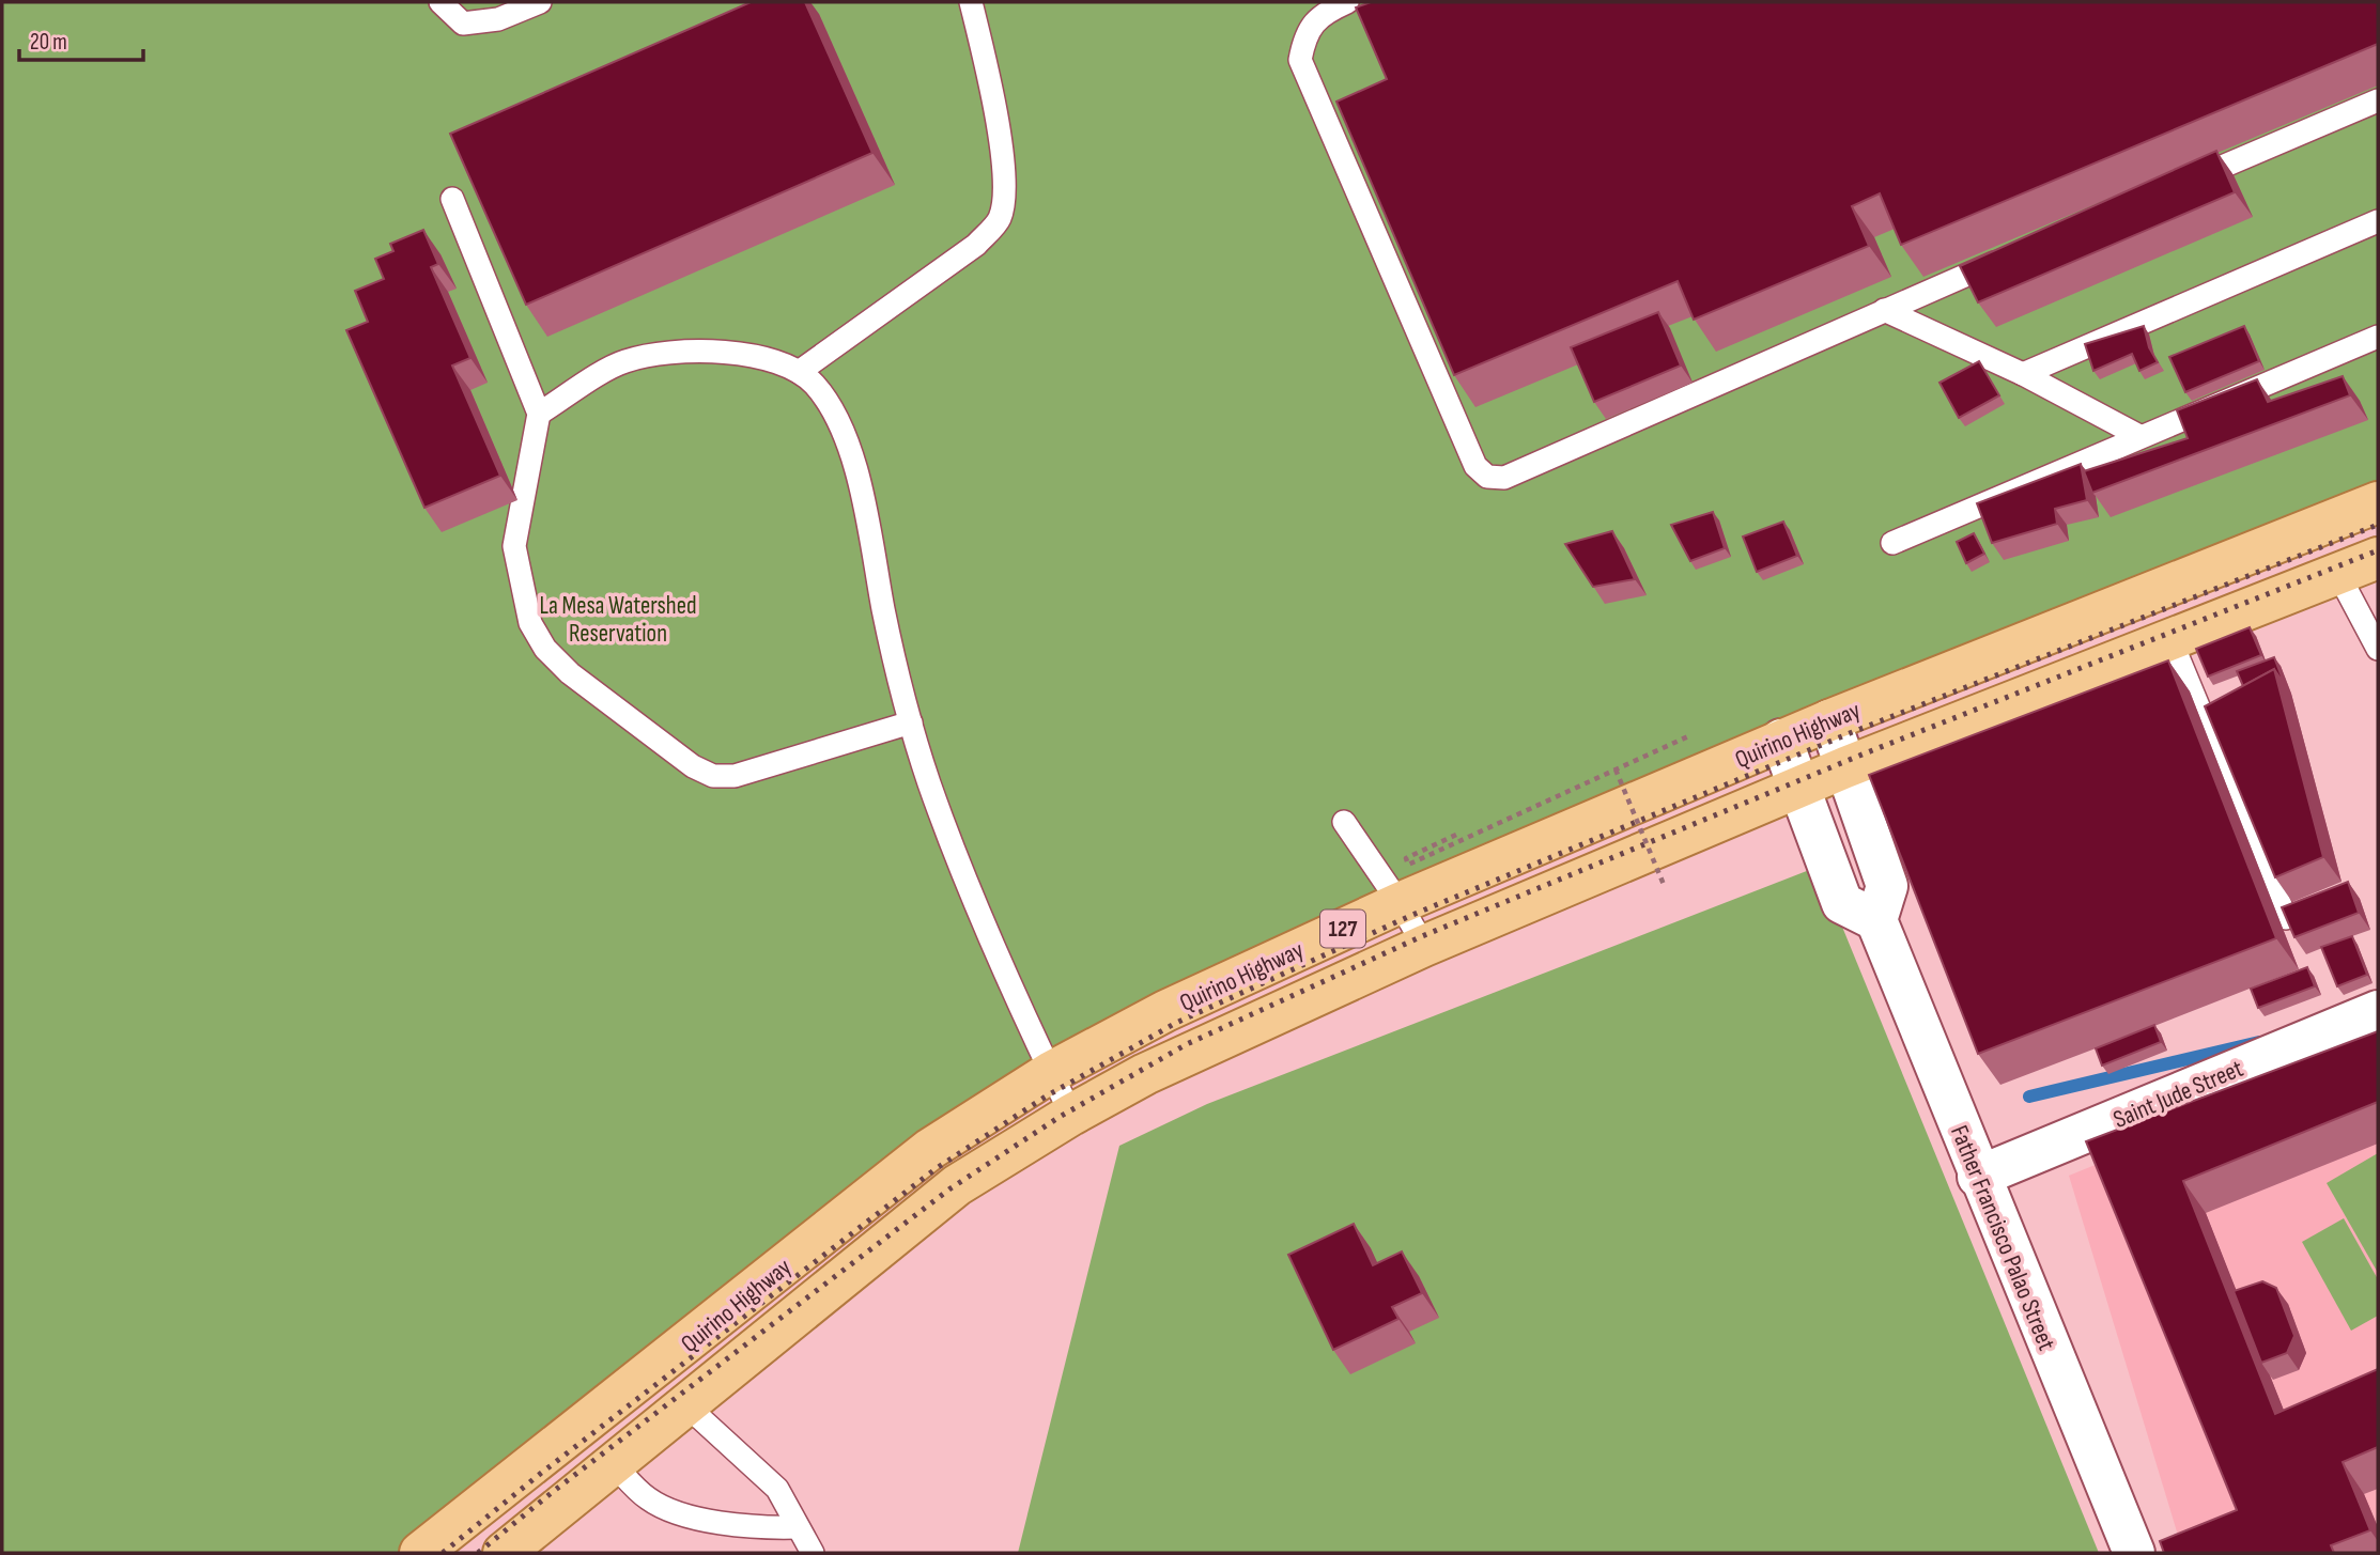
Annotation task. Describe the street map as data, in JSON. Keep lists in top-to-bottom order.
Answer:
{
  "streets": {
    "main road": ["Quirino Highway", "127"],
    "street": ["Saint Jude Street", "Father Francisco Palao Street"]
  },
  "crossings": [
    ["Saint Jude Street", "Father Francisco Palao Street"]
  ],
  "parks": ["La Mesa Watershed Reservation"],
  "scale_bar": "20 m"
}
